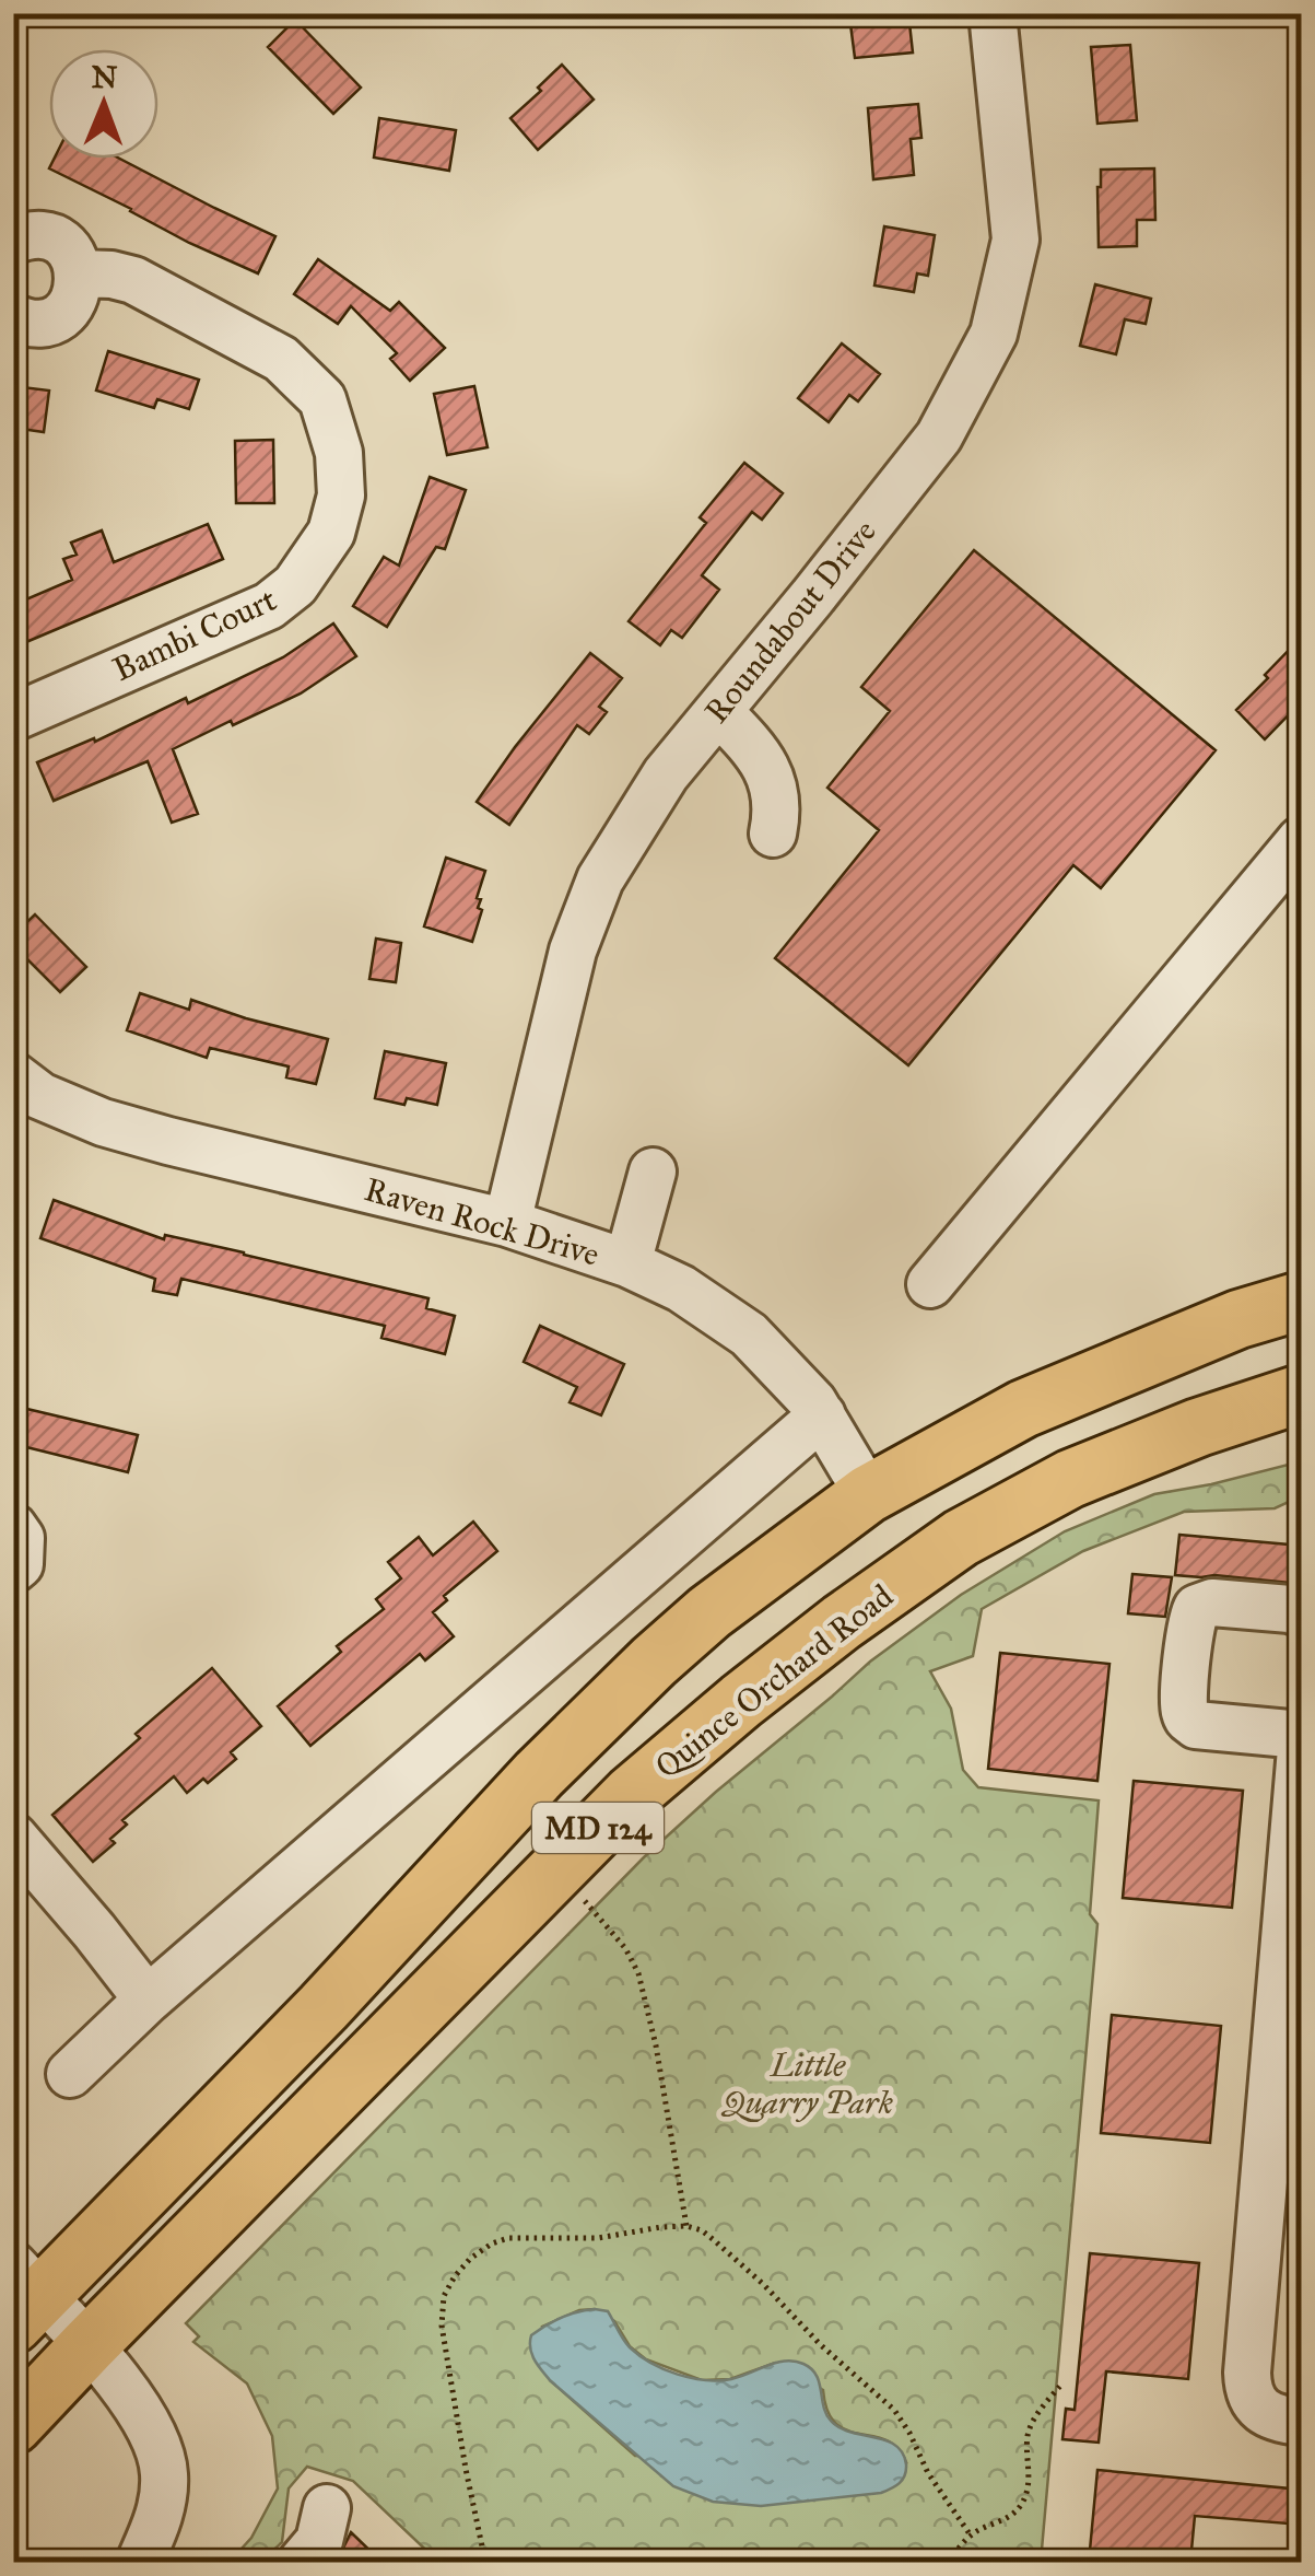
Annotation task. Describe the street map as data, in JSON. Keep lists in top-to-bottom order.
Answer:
{
  "streets": {
    "main road": ["Quince Orchard Road", "MD 124"],
    "street": ["Roundabout Drive", "Bambi Court", "Raven Rock Drive"]
  },
  "crossings": [
    ["Roundabout Drive", "Raven Rock Drive"],
    ["Raven Rock Drive", "MD 124"]
  ],
  "parks": ["Little Quarry Park"],
  "north": "top"
}
